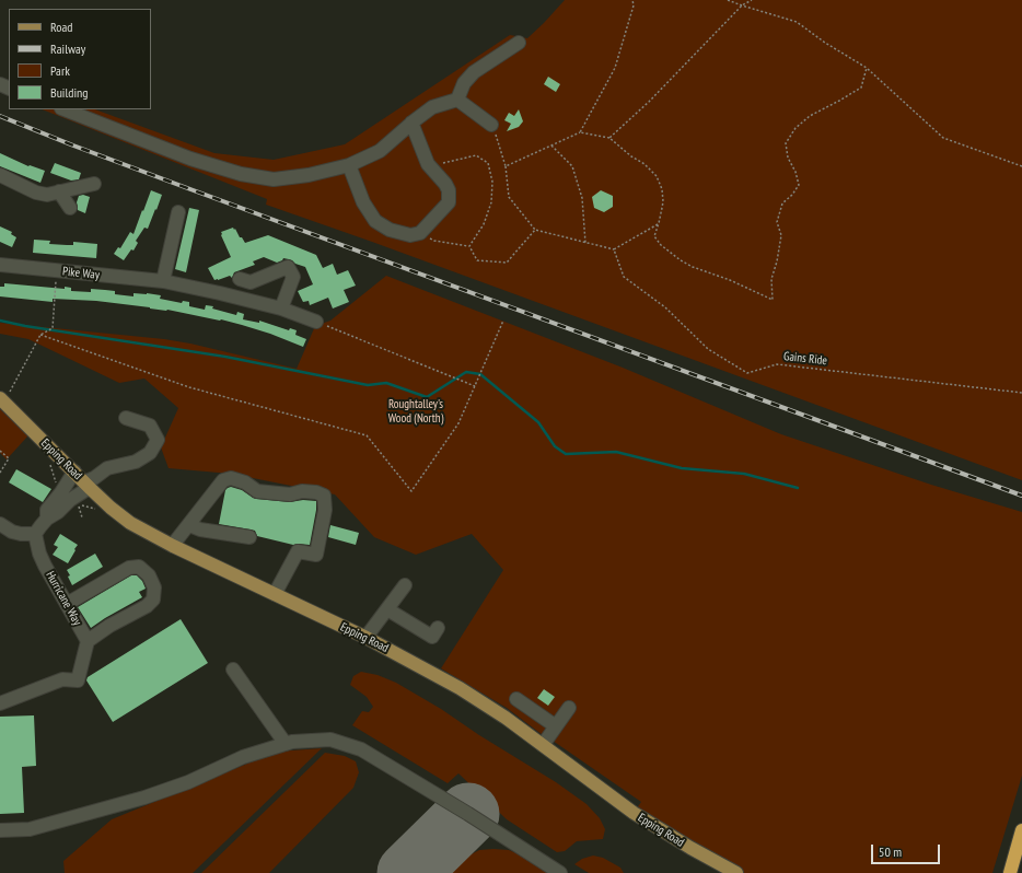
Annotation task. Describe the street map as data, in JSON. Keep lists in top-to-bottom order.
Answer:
{
  "streets": {
    "main road": ["Epping Road"],
    "street": ["Pike Way", "Hurricane Way"],
    "path": ["Gains Ride"]
  },
  "parks": ["Roughtalley's Wood (North)"],
  "legend": [
    "Road",
    "Railway",
    "Park",
    "Building"
  ],
  "scale_bar": "50 m"
}
